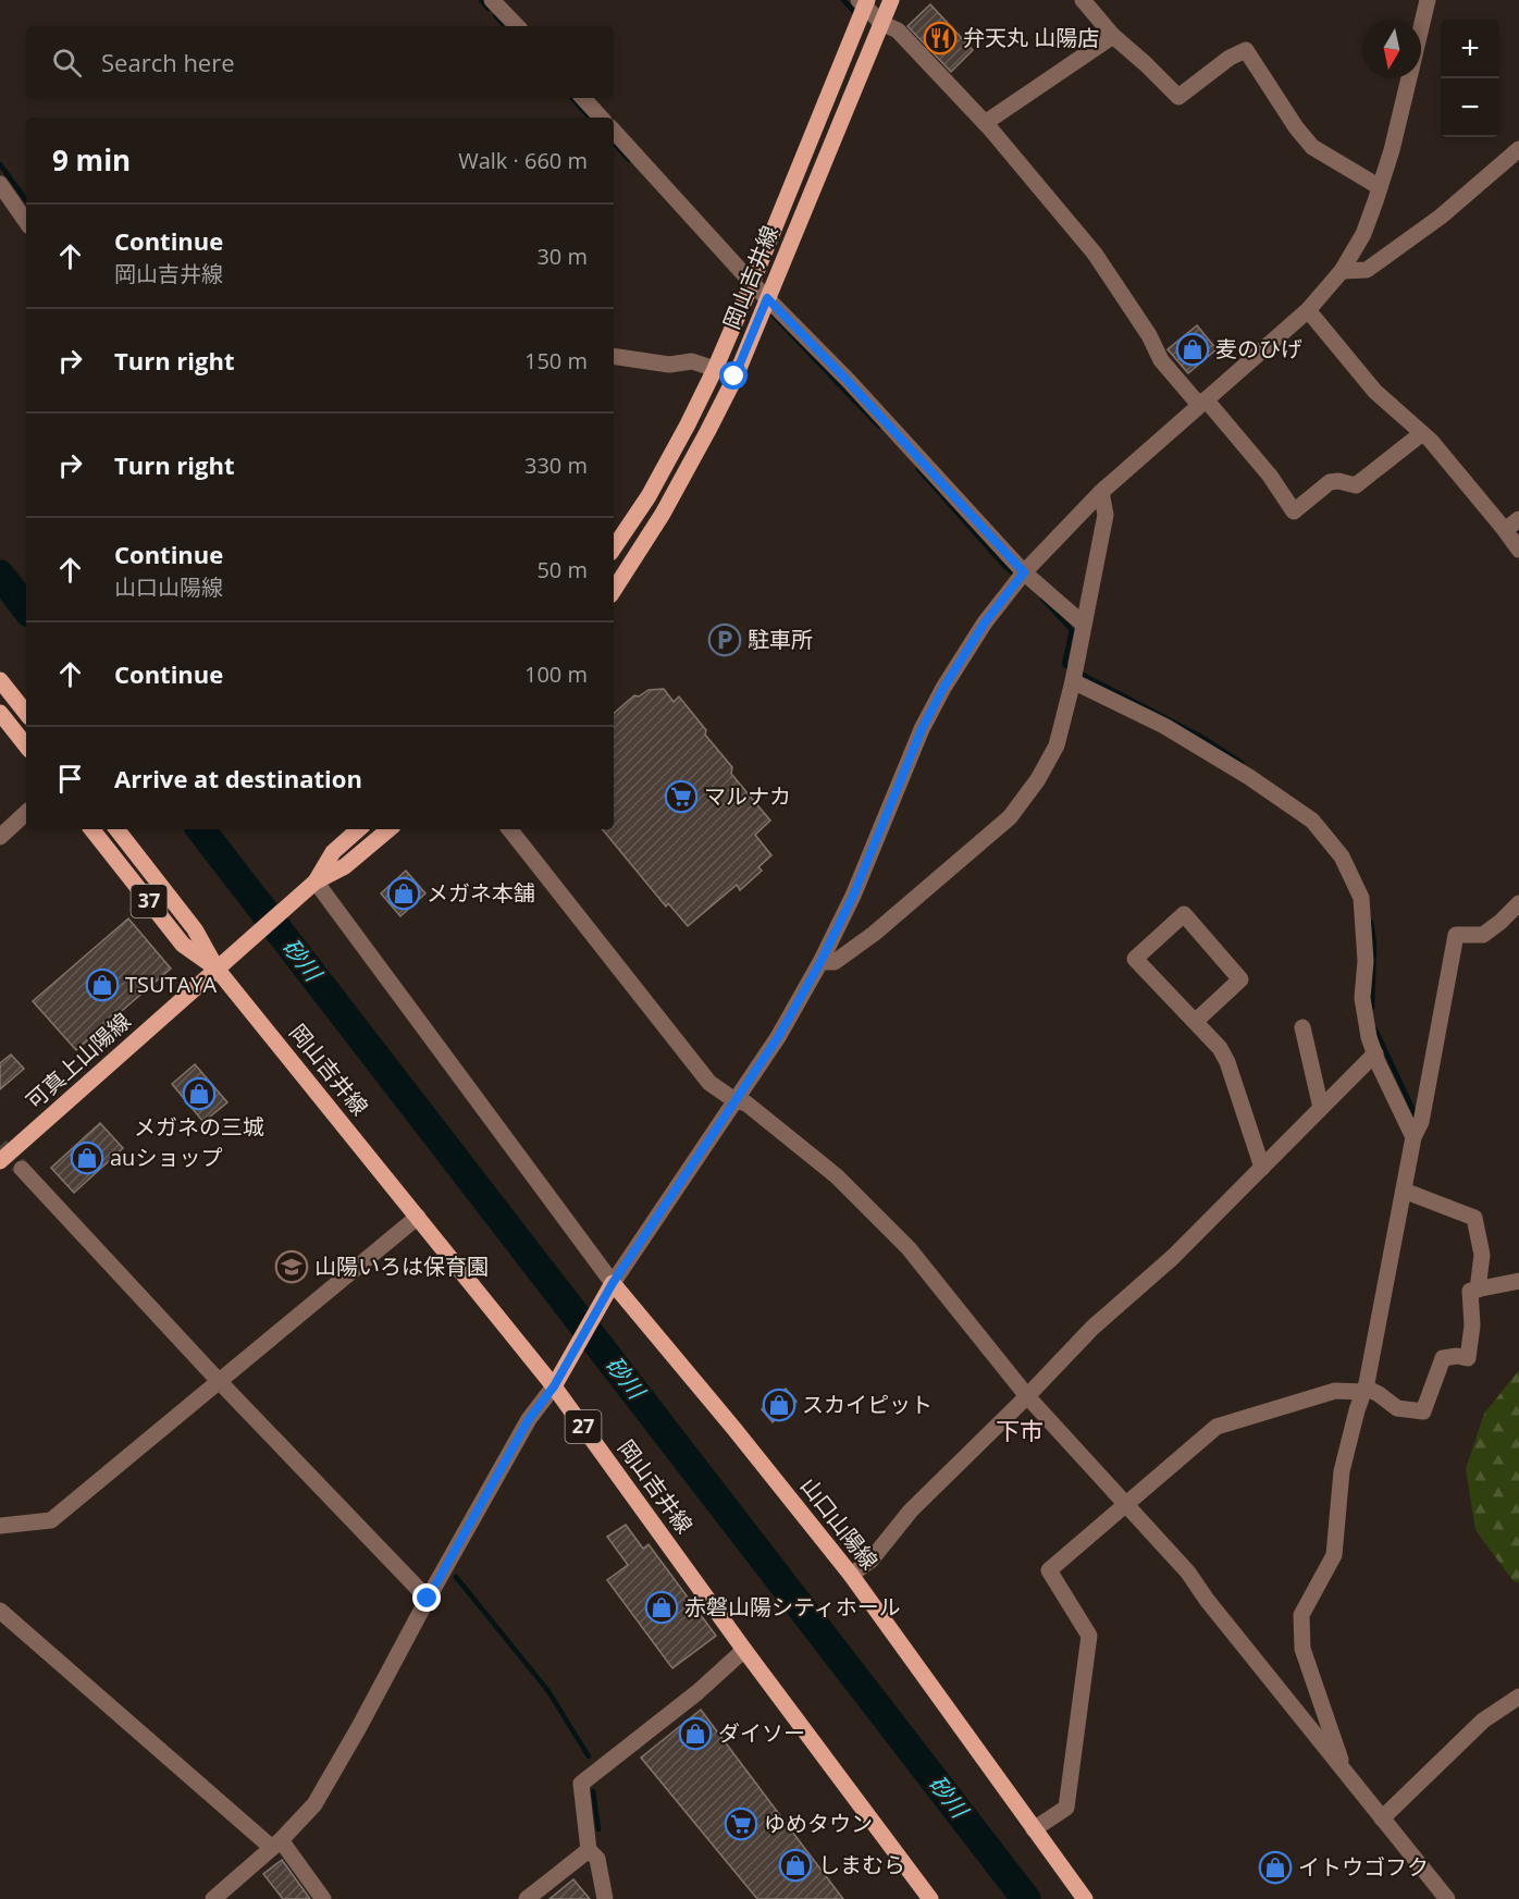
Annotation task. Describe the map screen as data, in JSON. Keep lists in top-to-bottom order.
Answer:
{
  "streets": {
    "main road": [
      "岡山吉井線",
      "37",
      "可真上山陽線",
      "27",
      "山口山陽線"
    ]
  },
  "crossings": [
    ["岡山吉井線", "37"],
    ["岡山吉井線", "可真上山陽線"],
    ["37", "可真上山陽線"]
  ],
  "districts": ["下市"],
  "water": ["砂川"],
  "places": {
    "restaurant": ["弁天丸 山陽店"],
    "shop": [
      "麦のひげ",
      "メガネ本舗",
      "TSUTAYA",
      "メガネの三城",
      "auショップ",
      "スカイピット",
      "赤磐山陽シティホール",
      "ダイソー",
      "しまむら",
      "イトウゴフク"
    ],
    "parking": ["駐車所"],
    "supermarket": ["マルナカ", "ゆめタウン"],
    "school or university": ["山陽いろは保育園"]
  },
  "north": "bottom",
  "page": {
    "map_buttons": ["+", "−"],
    "search": "Search here",
    "heading": ["9 min", "Walk · 660 m"],
    "list": [
      ["Continue", "岡山吉井線", "30 m"],
      ["Turn right", "150 m"],
      ["Turn right", "330 m"],
      ["Continue", "山口山陽線", "50 m"],
      ["Continue", "100 m"],
      "Arrive at destination"
    ]
  }
}
